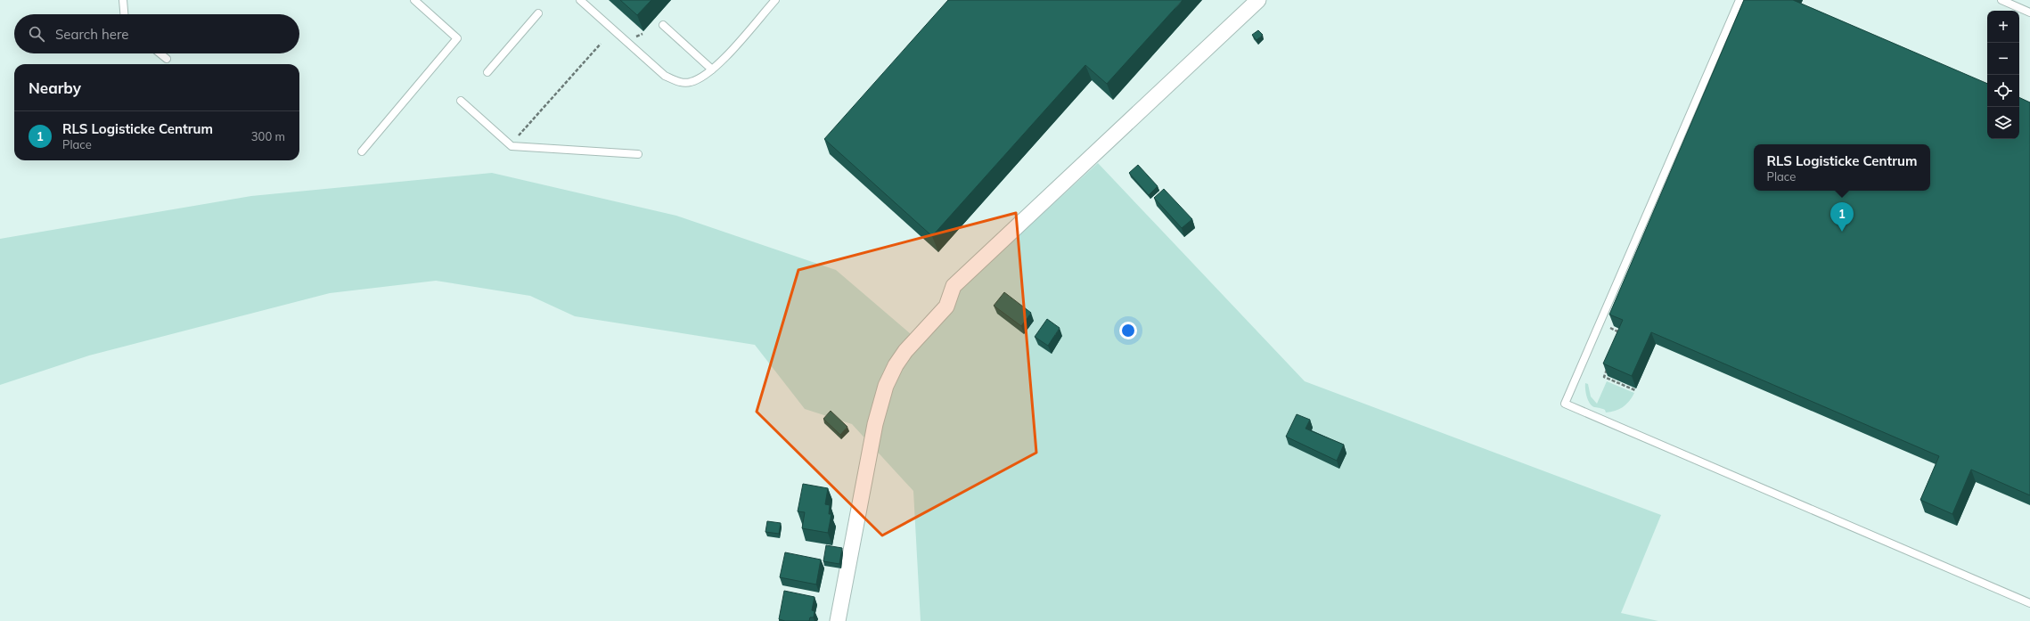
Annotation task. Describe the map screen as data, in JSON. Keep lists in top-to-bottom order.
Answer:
{
  "page": {
    "map_buttons": ["+", "−"],
    "search": "Search here",
    "heading": "Nearby",
    "list": [
      {
        "mark": "1",
        "name": "RLS Logisticke Centrum",
        "note": "Place",
        "value": "300 m"
      }
    ],
    "popup": ["RLS Logisticke Centrum", "Place"],
    "pins": "1"
  }
}
